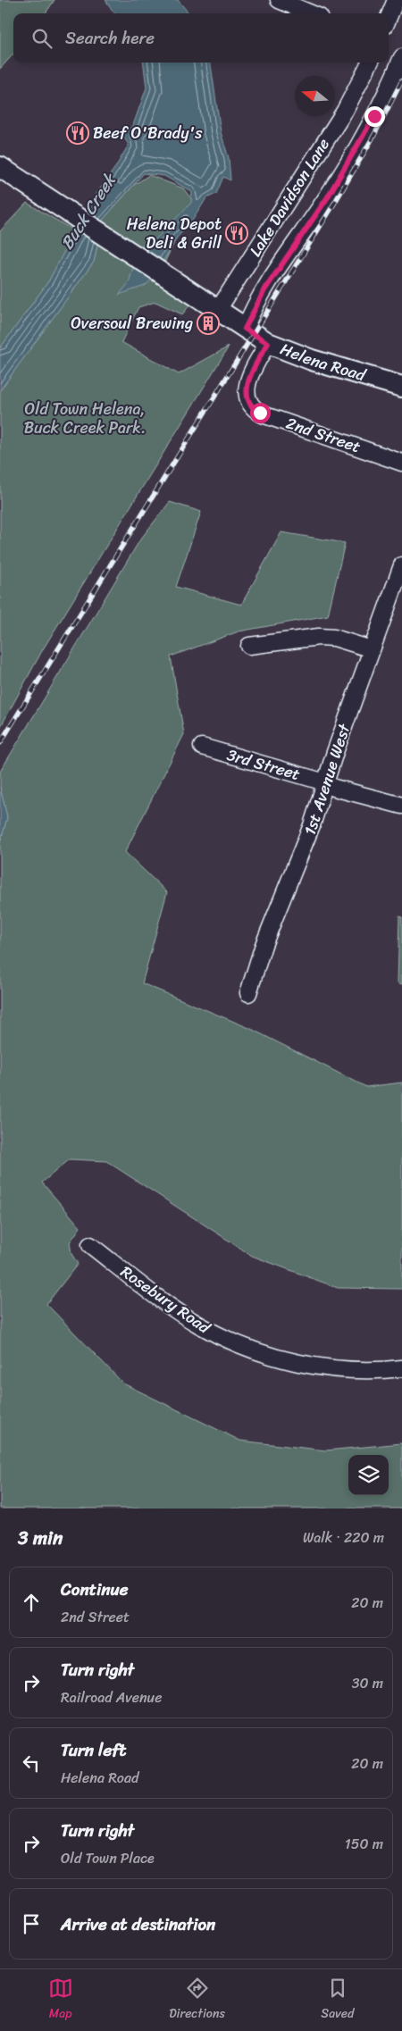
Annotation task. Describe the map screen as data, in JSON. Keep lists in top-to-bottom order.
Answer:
{
  "streets": {
    "main road": ["Helena Road"],
    "street": [
      "Lake Davidson Lane",
      "2nd Street",
      "3rd Street",
      "1st Avenue West",
      "Rosebury Road"
    ]
  },
  "crossings": [
    ["Lake Davidson Lane", "Helena Road"],
    ["Helena Road", "2nd Street"],
    ["3rd Street", "1st Avenue West"]
  ],
  "water": ["Buck Creek"],
  "parks": ["Old Town Helena, Buck Creek Park."],
  "places": {
    "restaurant": ["Beef O'Brady's", "Helena Depot Deli & Grill"],
    "building": ["Oversoul Brewing"]
  },
  "north": "left",
  "page": {
    "search": "Search here",
    "heading": ["3 min", "Walk · 220 m"],
    "list": [
      ["Continue", "2nd Street", "20 m"],
      ["Turn right", "Railroad Avenue", "30 m"],
      ["Turn left", "Helena Road", "20 m"],
      ["Turn right", "Old Town Place", "150 m"],
      "Arrive at destination"
    ],
    "nav": ["Map", "Directions", "Saved"]
  }
}
